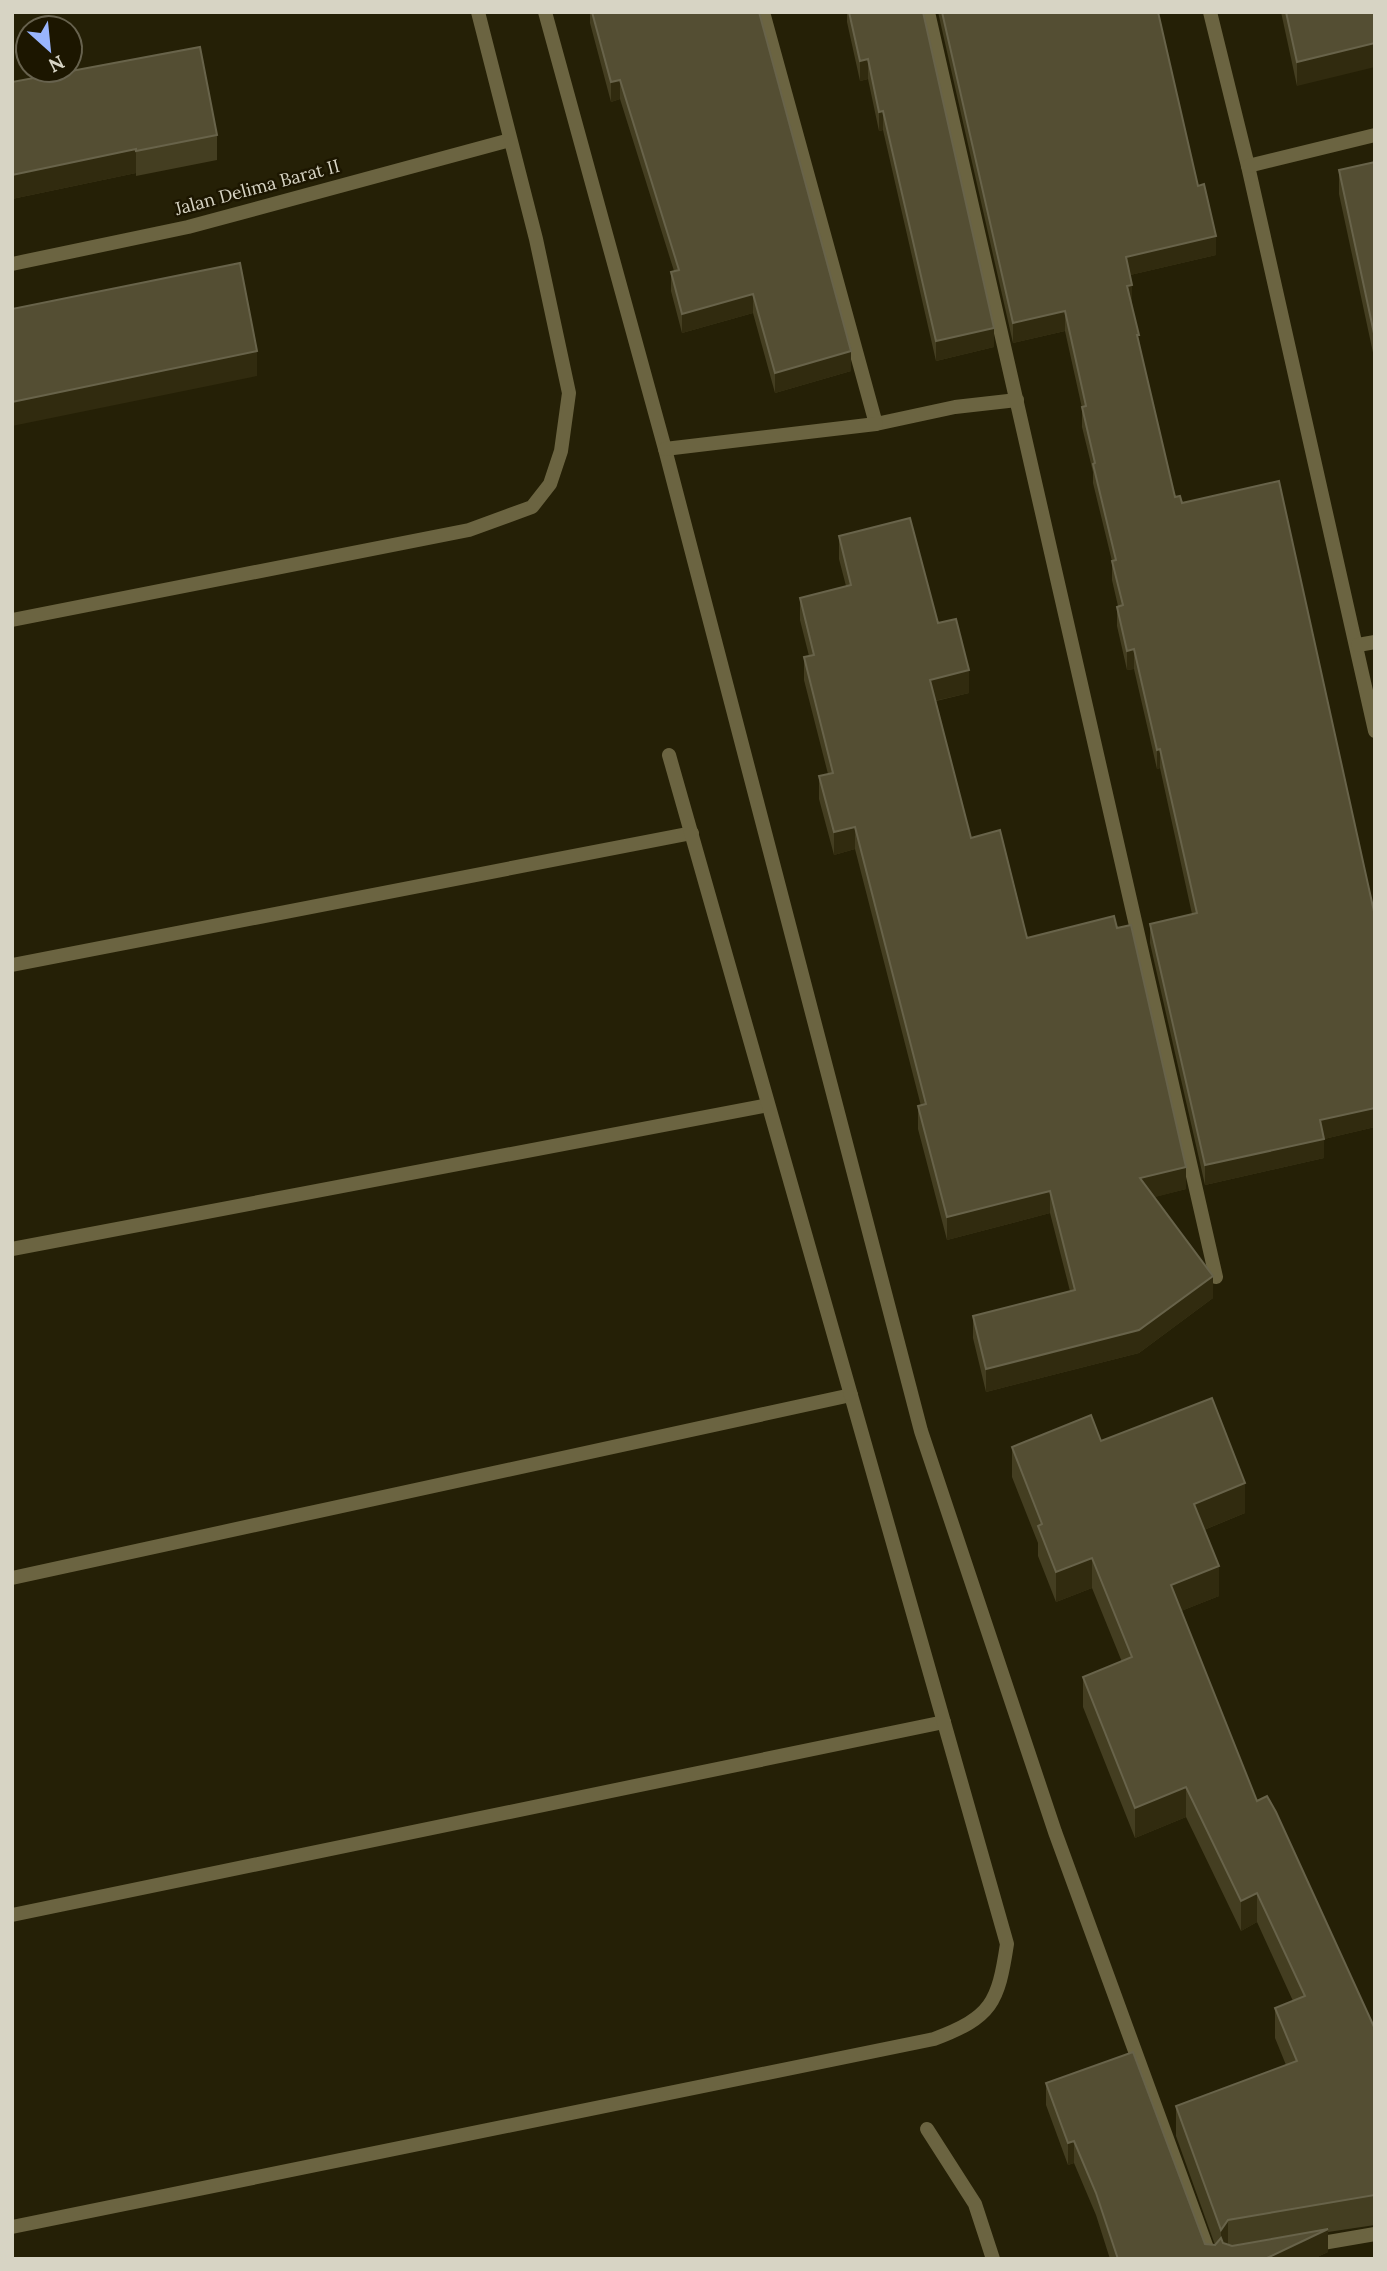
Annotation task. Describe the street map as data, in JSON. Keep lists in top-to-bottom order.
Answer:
{
  "streets": {
    "street": ["Jalan Delima Barat II"]
  },
  "north": "bottom right"
}
